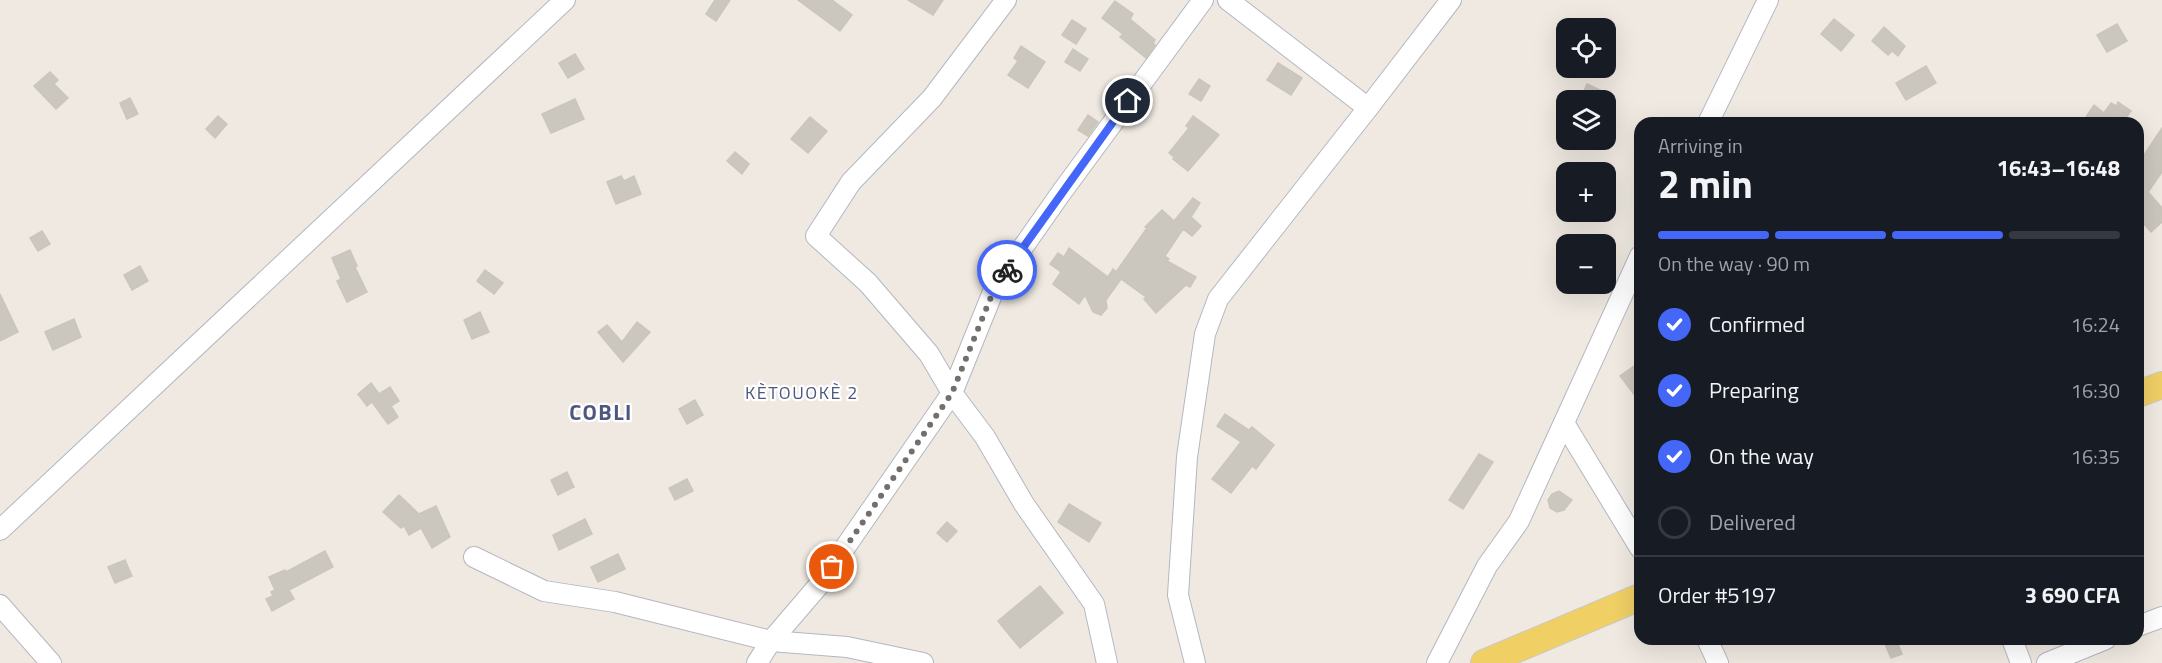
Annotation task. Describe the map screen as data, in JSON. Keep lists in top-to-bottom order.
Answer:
{
  "districts": ["KÈTOUOKÈ 2", "COBLI"],
  "page": {
    "map_buttons": ["+", "−"],
    "heading": ["2 min", "Arriving in", "16:43–16:48"],
    "panel": ["Order #5197", "3 690 CFA"],
    "bar": "On the way · 90 m",
    "list": [
      ["Confirmed", "16:24"],
      ["Preparing", "16:30"],
      ["On the way", "16:35"],
      "Delivered"
    ]
  }
}
